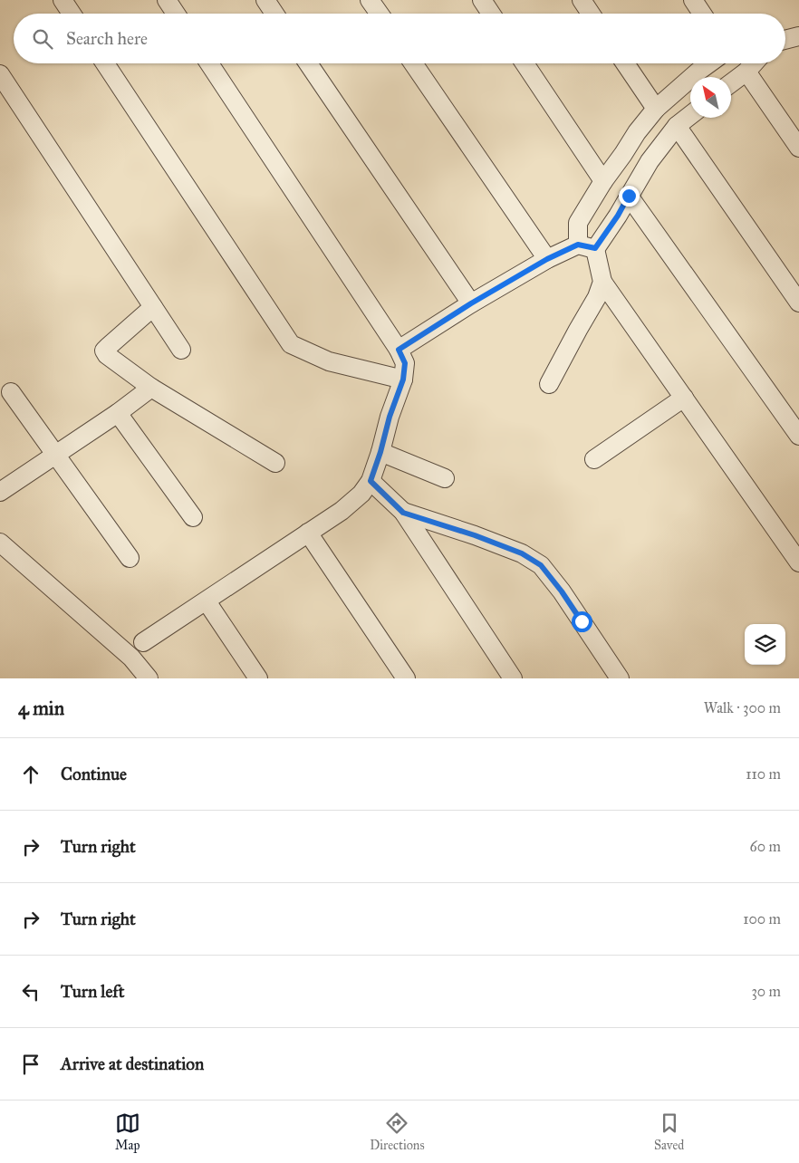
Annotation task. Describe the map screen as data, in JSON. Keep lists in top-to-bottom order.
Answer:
{
  "north": "top left",
  "page": {
    "search": "Search here",
    "heading": ["4 min", "Walk · 300 m"],
    "list": [
      ["Continue", "110 m"],
      ["Turn right", "60 m"],
      ["Turn right", "100 m"],
      ["Turn left", "30 m"],
      "Arrive at destination"
    ],
    "nav": ["Map", "Directions", "Saved"]
  }
}
